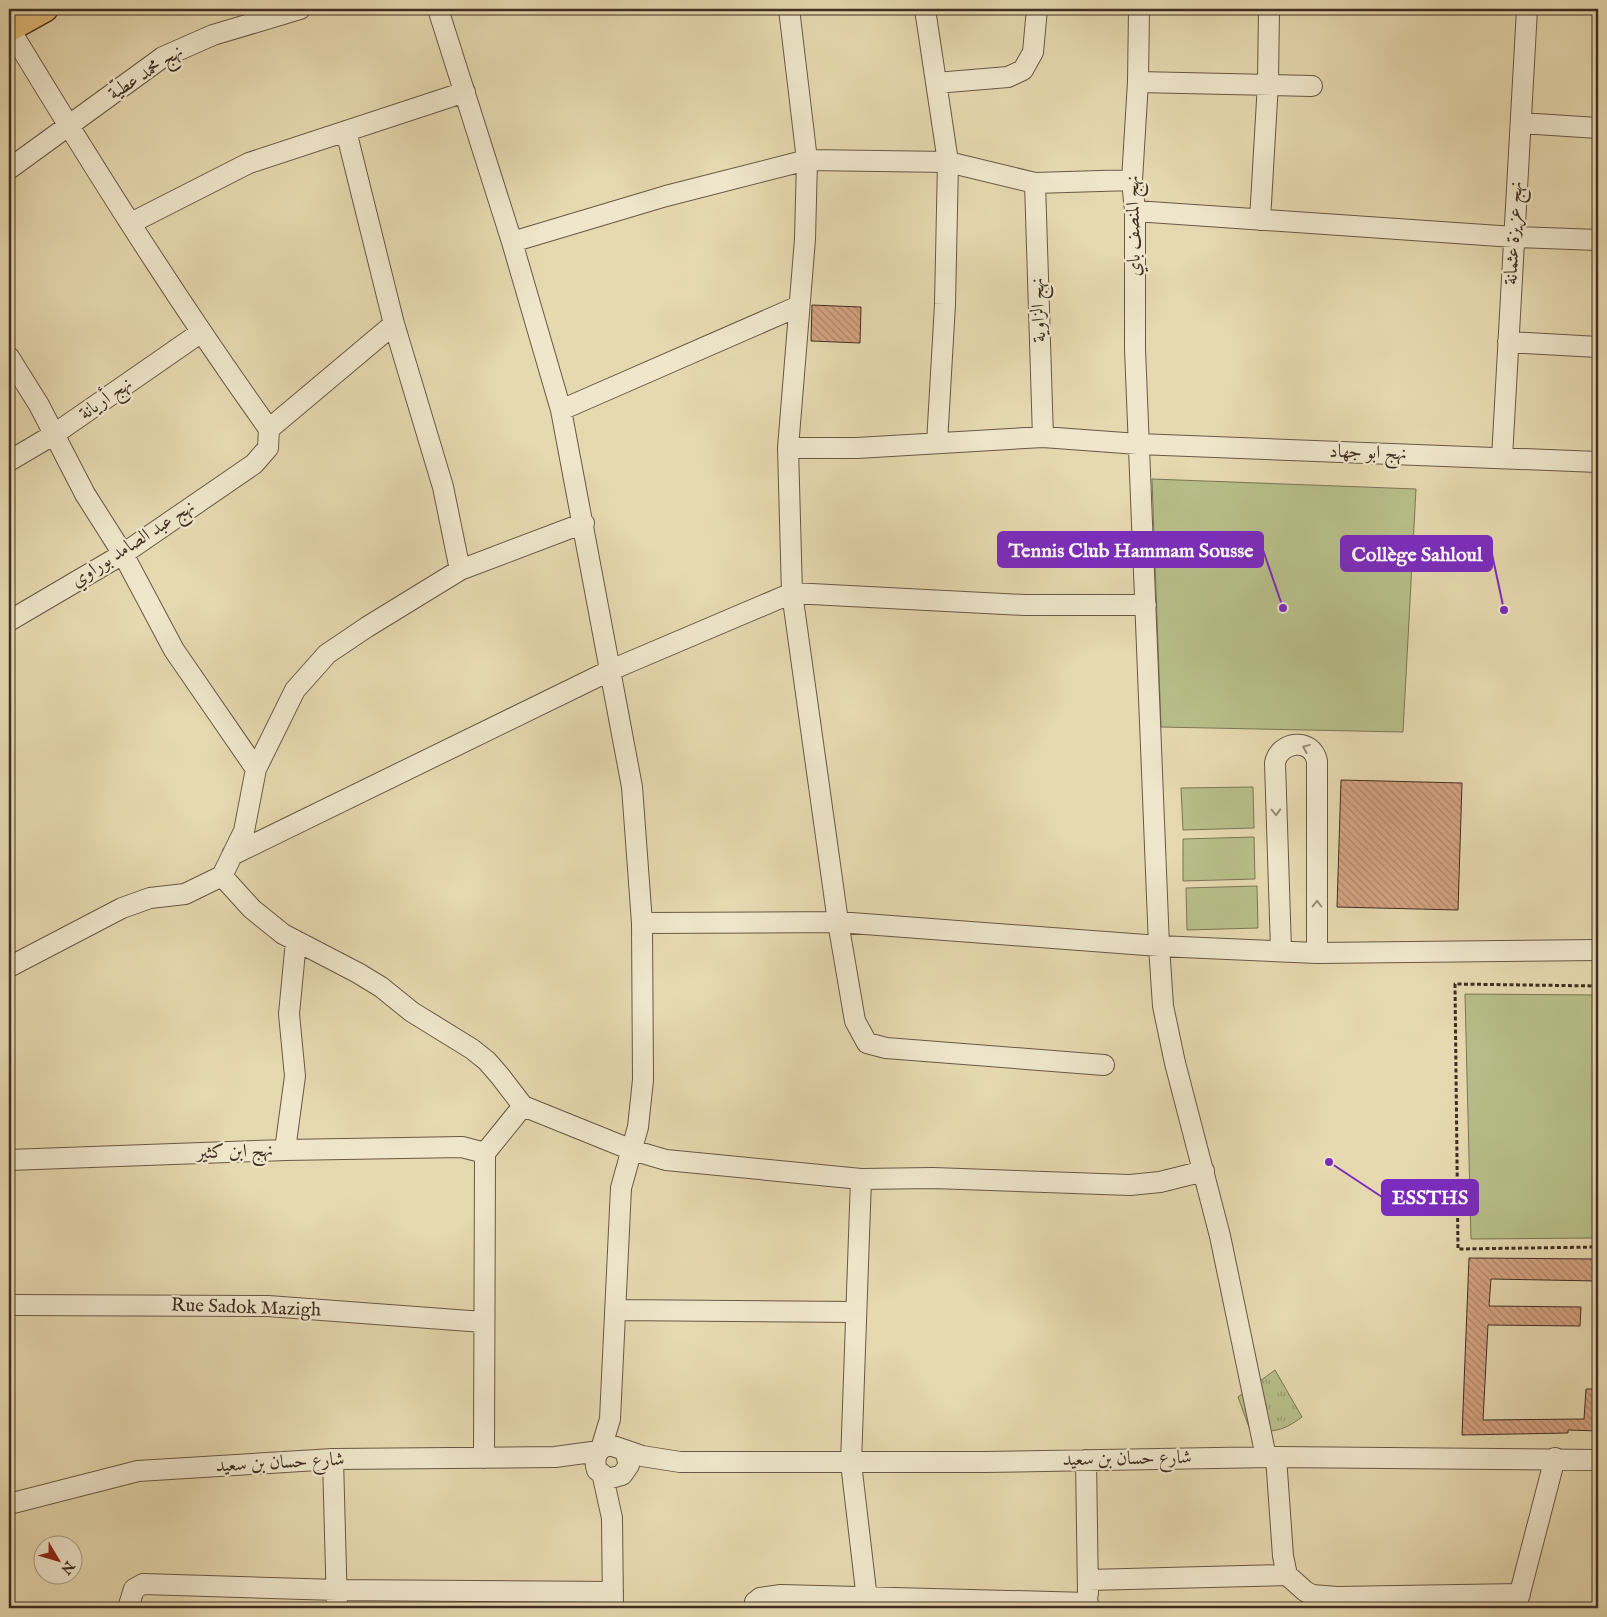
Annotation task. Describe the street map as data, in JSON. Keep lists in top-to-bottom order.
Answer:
{
  "streets": {
    "street": [
      "نهج محمد عطيّة",
      "نهج المنصف باي",
      "نهج عزيزة عثمانة",
      "نهج الزاوية",
      "نهج أريانة",
      "نهج ابو جهاد",
      "نهج عبد الصامد بوراوي",
      "نهج ابن كثير",
      "Rue Sadok Mazigh",
      "شارع حسان بن سعيد"
    ]
  },
  "crossings": [
    ["نهج المنصف باي", "نهج ابو جهاد"],
    ["نهج المنصف باي", "شارع حسان بن سعيد"],
    ["نهج عزيزة عثمانة", "نهج ابو جهاد"],
    ["نهج الزاوية", "نهج ابو جهاد"]
  ],
  "places": ["Tennis Club Hammam Sousse", "Collège Sahloul", "ESSTHS"],
  "north": "bottom right"
}
